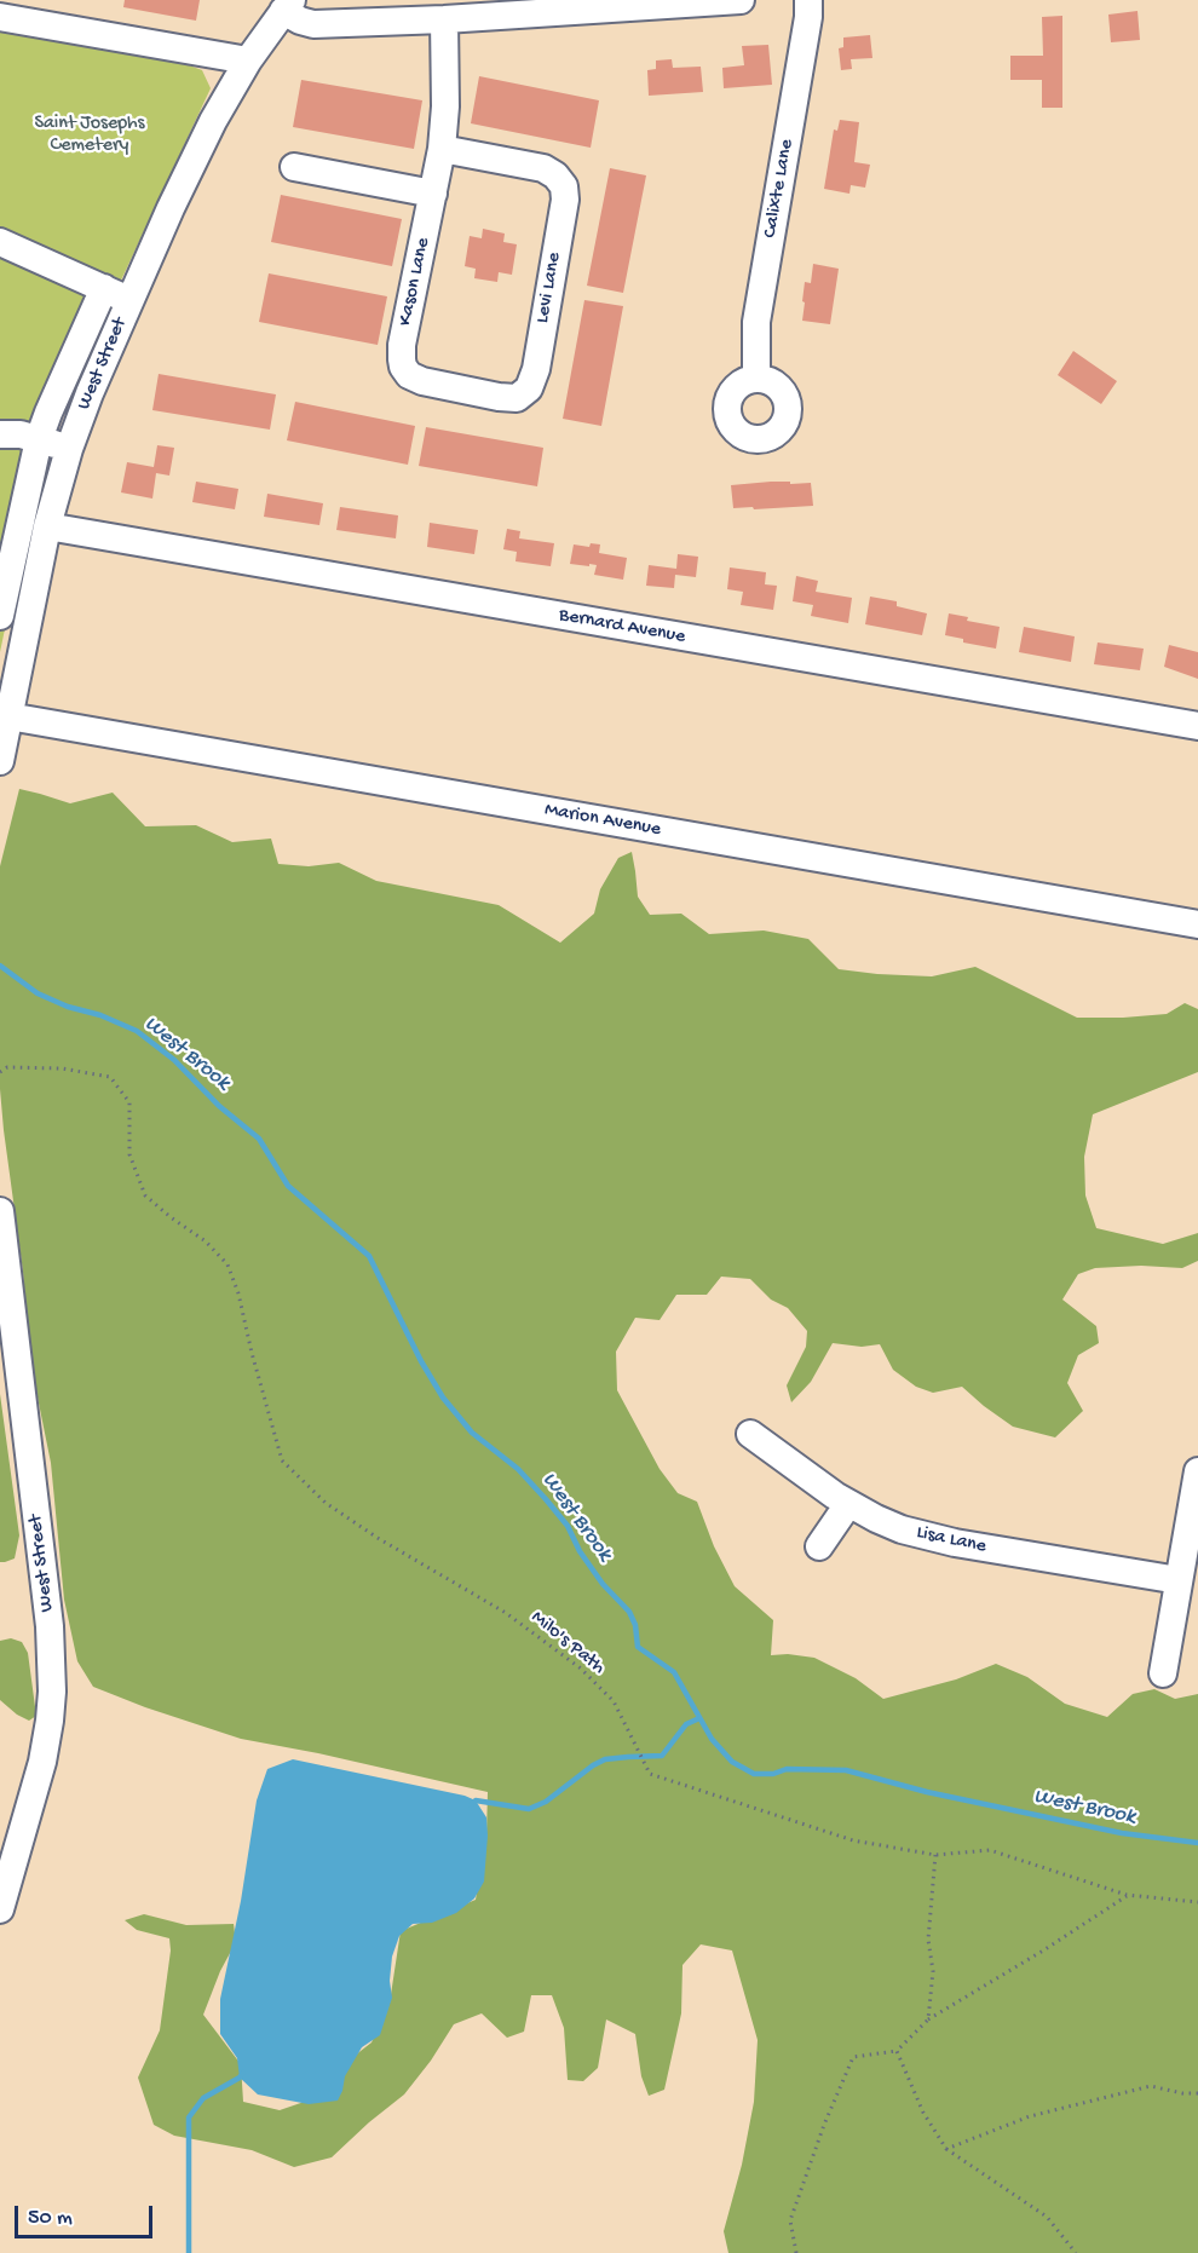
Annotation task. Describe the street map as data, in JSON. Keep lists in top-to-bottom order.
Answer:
{
  "streets": {
    "street": [
      "Calixte Lane",
      "Kason Lane",
      "Levi Lane",
      "West Street",
      "Bernard Avenue",
      "Marion Avenue",
      "Lisa Lane"
    ],
    "path": ["Milo's Path"]
  },
  "crossings": [
    ["Kason Lane", "Levi Lane"],
    ["West Street", "Bernard Avenue"],
    ["West Street", "Marion Avenue"]
  ],
  "water": ["West Brook"],
  "parks": ["Saint Josephs Cemetery"],
  "scale_bar": "50 m"
}
